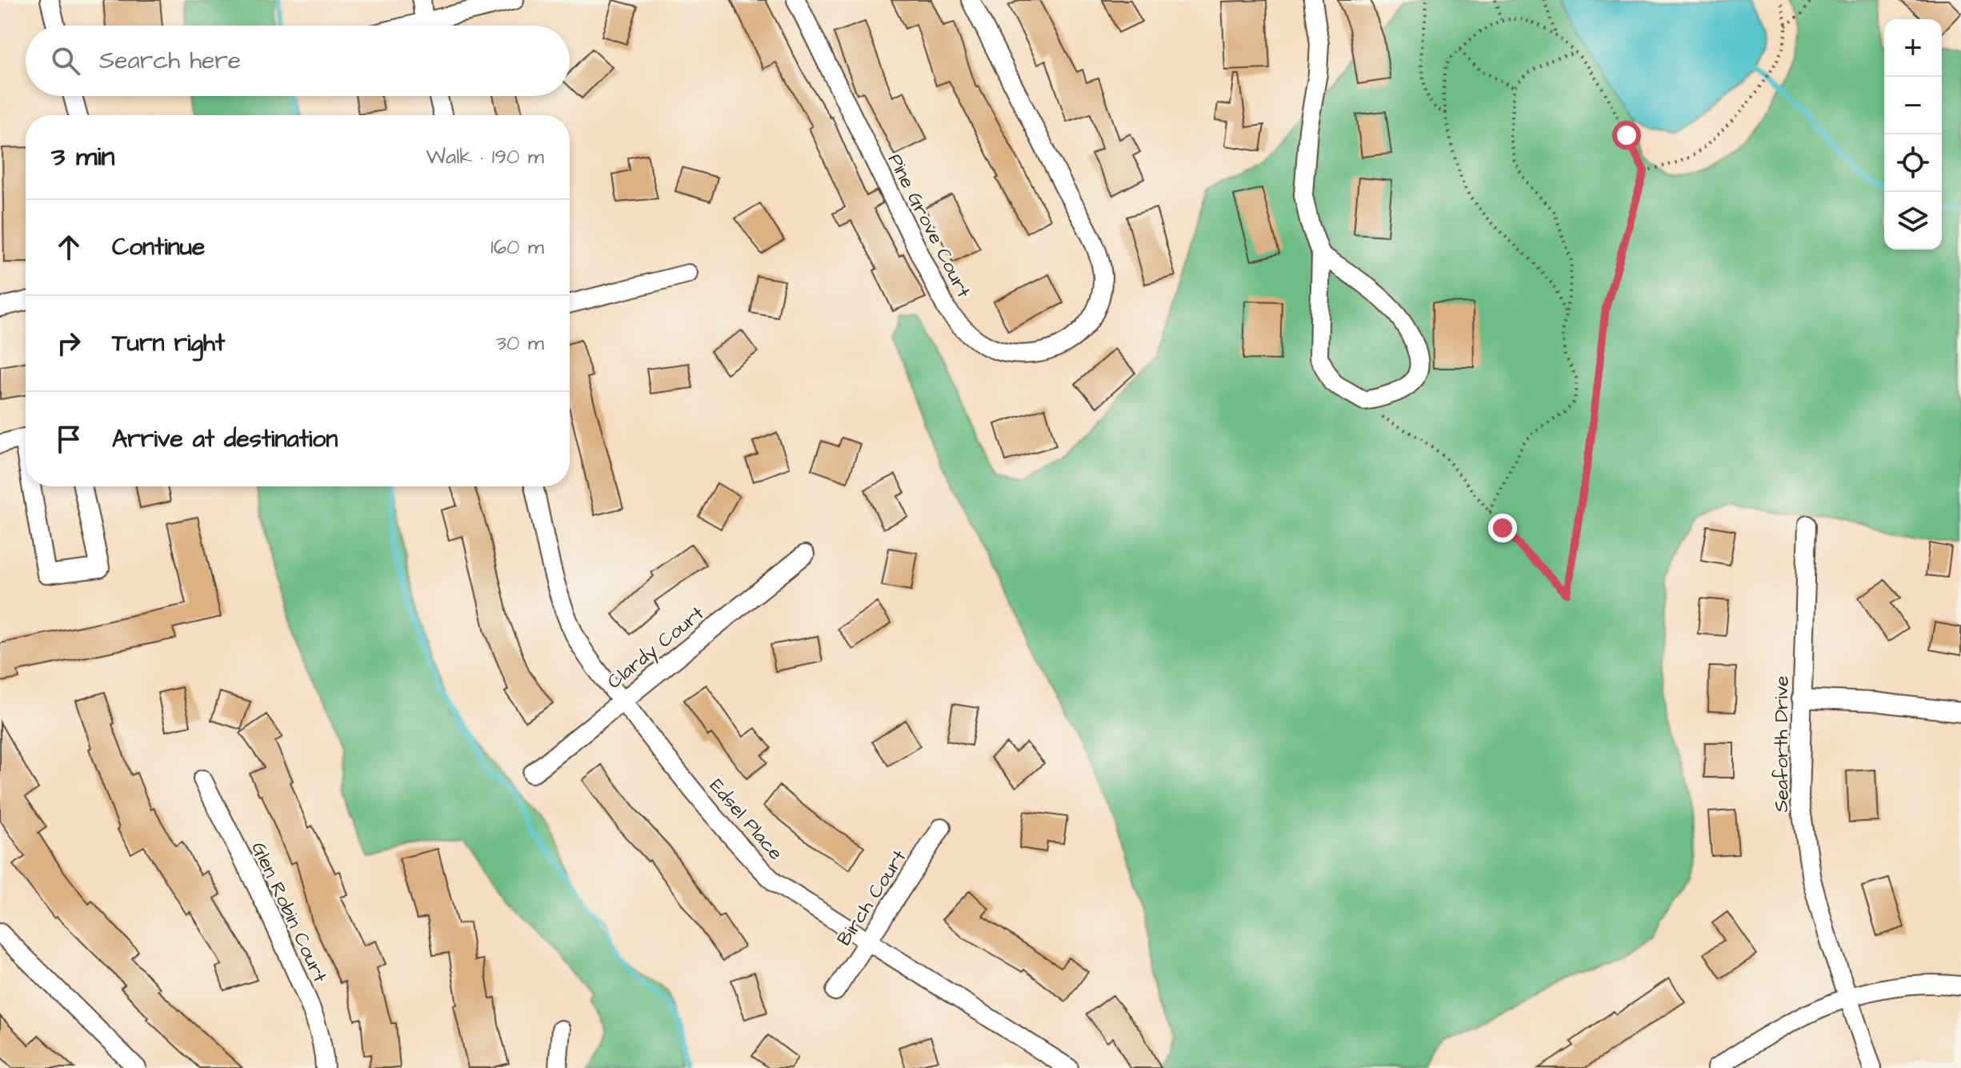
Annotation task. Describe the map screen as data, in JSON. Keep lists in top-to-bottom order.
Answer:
{
  "streets": {
    "street": [
      "Pine Grove Court",
      "Clardy Court",
      "Seaforth Drive",
      "Edsel Place",
      "Birch Court",
      "Glen Robin Court"
    ]
  },
  "crossings": [
    ["Clardy Court", "Edsel Place"],
    ["Edsel Place", "Birch Court"]
  ],
  "page": {
    "map_buttons": ["+", "−"],
    "search": "Search here",
    "heading": ["3 min", "Walk · 190 m"],
    "list": [
      ["Continue", "160 m"],
      ["Turn right", "30 m"],
      "Arrive at destination"
    ]
  }
}
